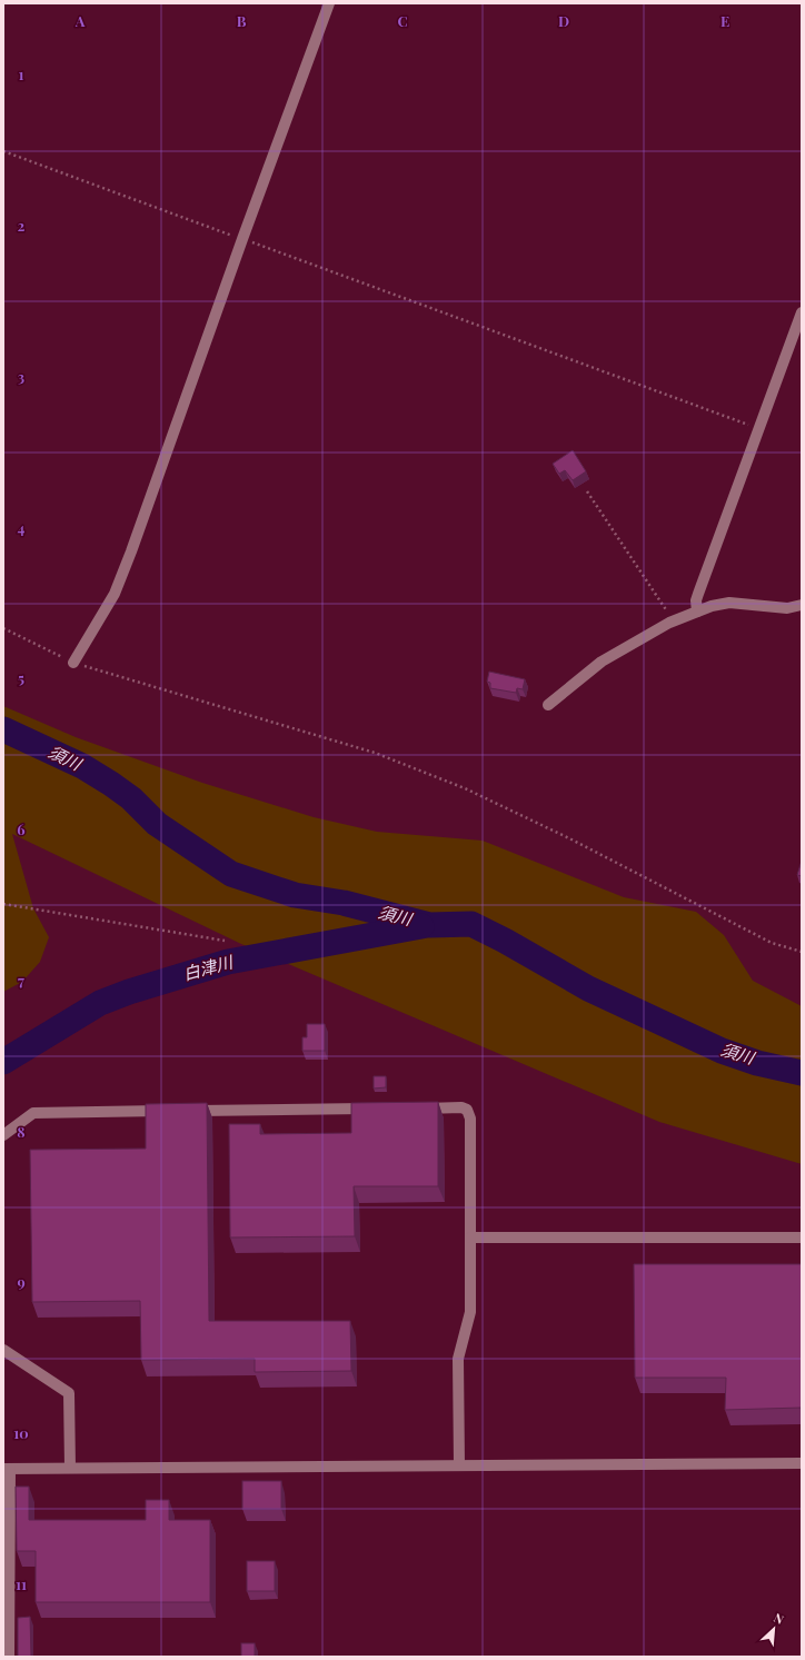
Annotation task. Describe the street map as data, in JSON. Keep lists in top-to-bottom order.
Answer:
{
  "water": ["須川", "白津川"],
  "north": "top right",
  "grid": {
    "columns": [
      "A",
      "B",
      "C",
      "D",
      "E"
    ],
    "rows": [
      "1",
      "2",
      "3",
      "4",
      "5",
      "6",
      "7",
      "8",
      "9",
      "10",
      "11"
    ]
  }
}
